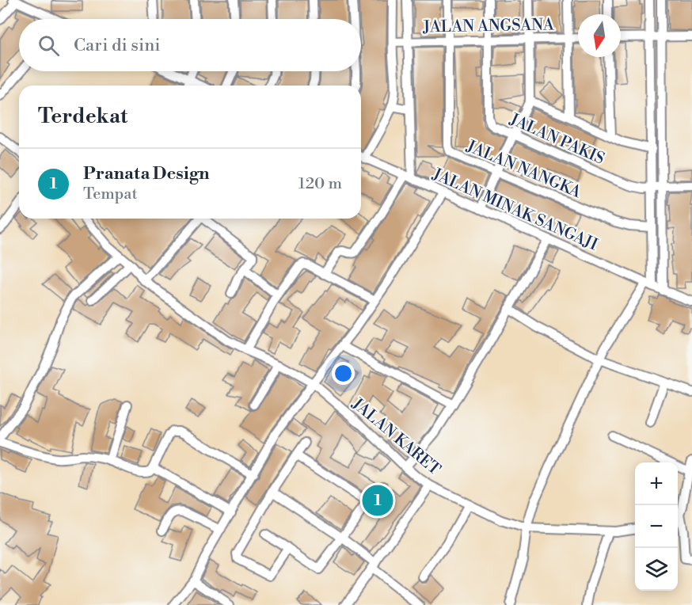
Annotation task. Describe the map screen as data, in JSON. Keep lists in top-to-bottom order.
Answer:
{
  "streets": {
    "street": [
      "JALAN ANGSANA",
      "JALAN PAKIS",
      "JALAN NANGKA",
      "JALAN MINAK SANGAJI",
      "JALAN KARET"
    ]
  },
  "crossings": [
    ["JALAN ANGSANA", "JALAN PAKIS"],
    ["JALAN ANGSANA", "JALAN NANGKA"]
  ],
  "north": "bottom",
  "page": {
    "search": "Cari di sini",
    "heading": "Terdekat",
    "list": [
      {
        "mark": "1",
        "name": "Pranata Design",
        "note": "Tempat",
        "value": "120 m"
      }
    ],
    "map_buttons": ["+", "−"],
    "pins": "1"
  }
}
